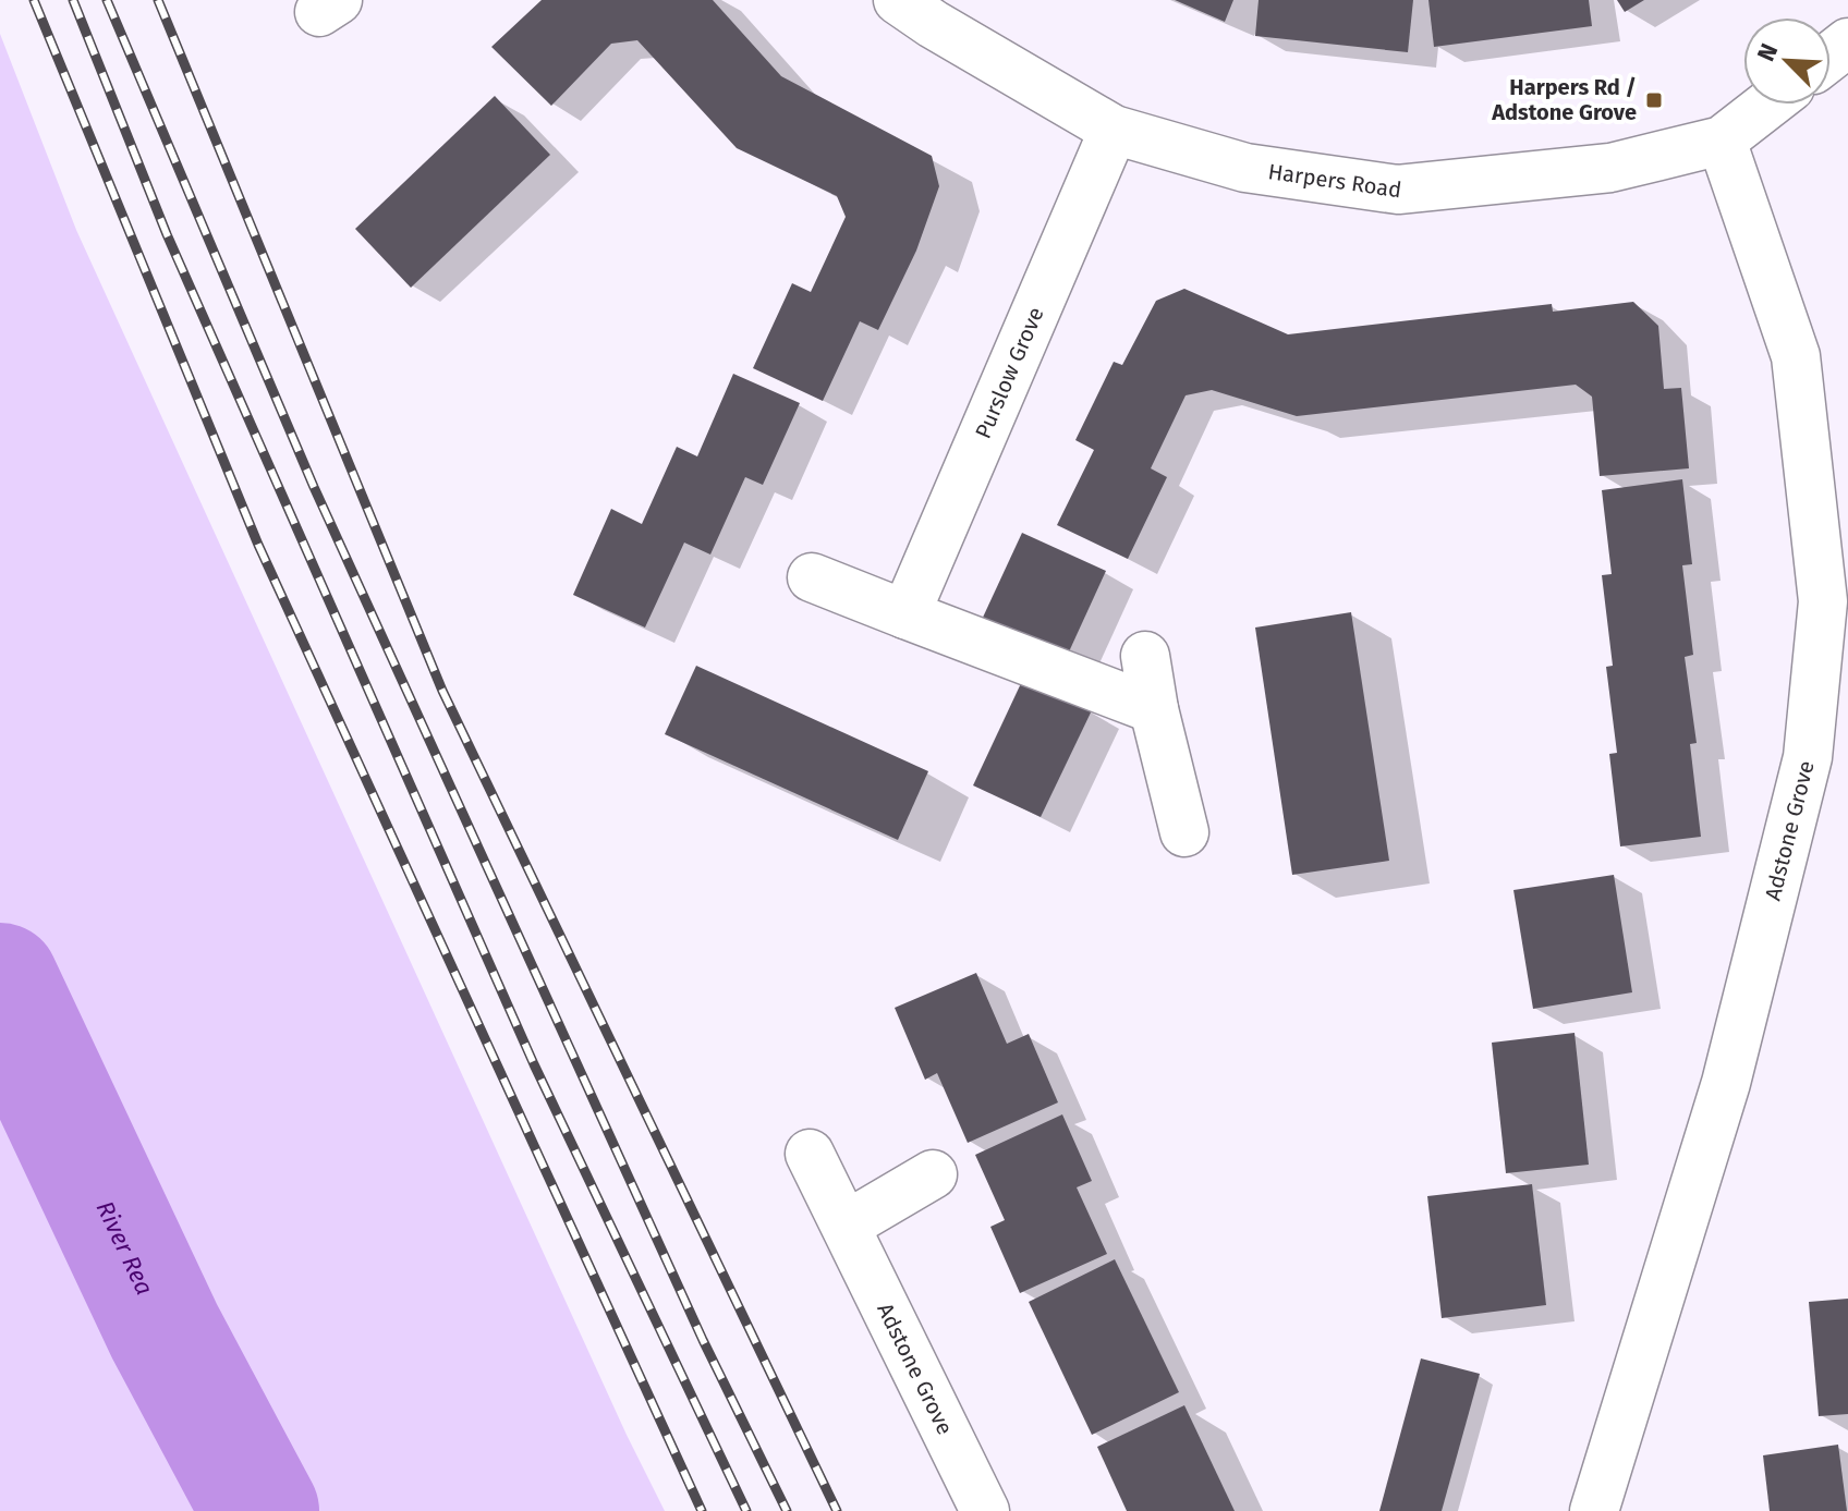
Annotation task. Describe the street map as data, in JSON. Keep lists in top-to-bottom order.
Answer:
{
  "streets": {
    "street": ["Harpers Road", "Purslow Grove", "Adstone Grove"]
  },
  "crossings": [
    ["Harpers Road", "Purslow Grove"],
    ["Harpers Road", "Adstone Grove"]
  ],
  "water": ["River Rea"],
  "places": {
    "transit": ["Harpers Rd / Adstone Grove"]
  },
  "north": "top left"
}
